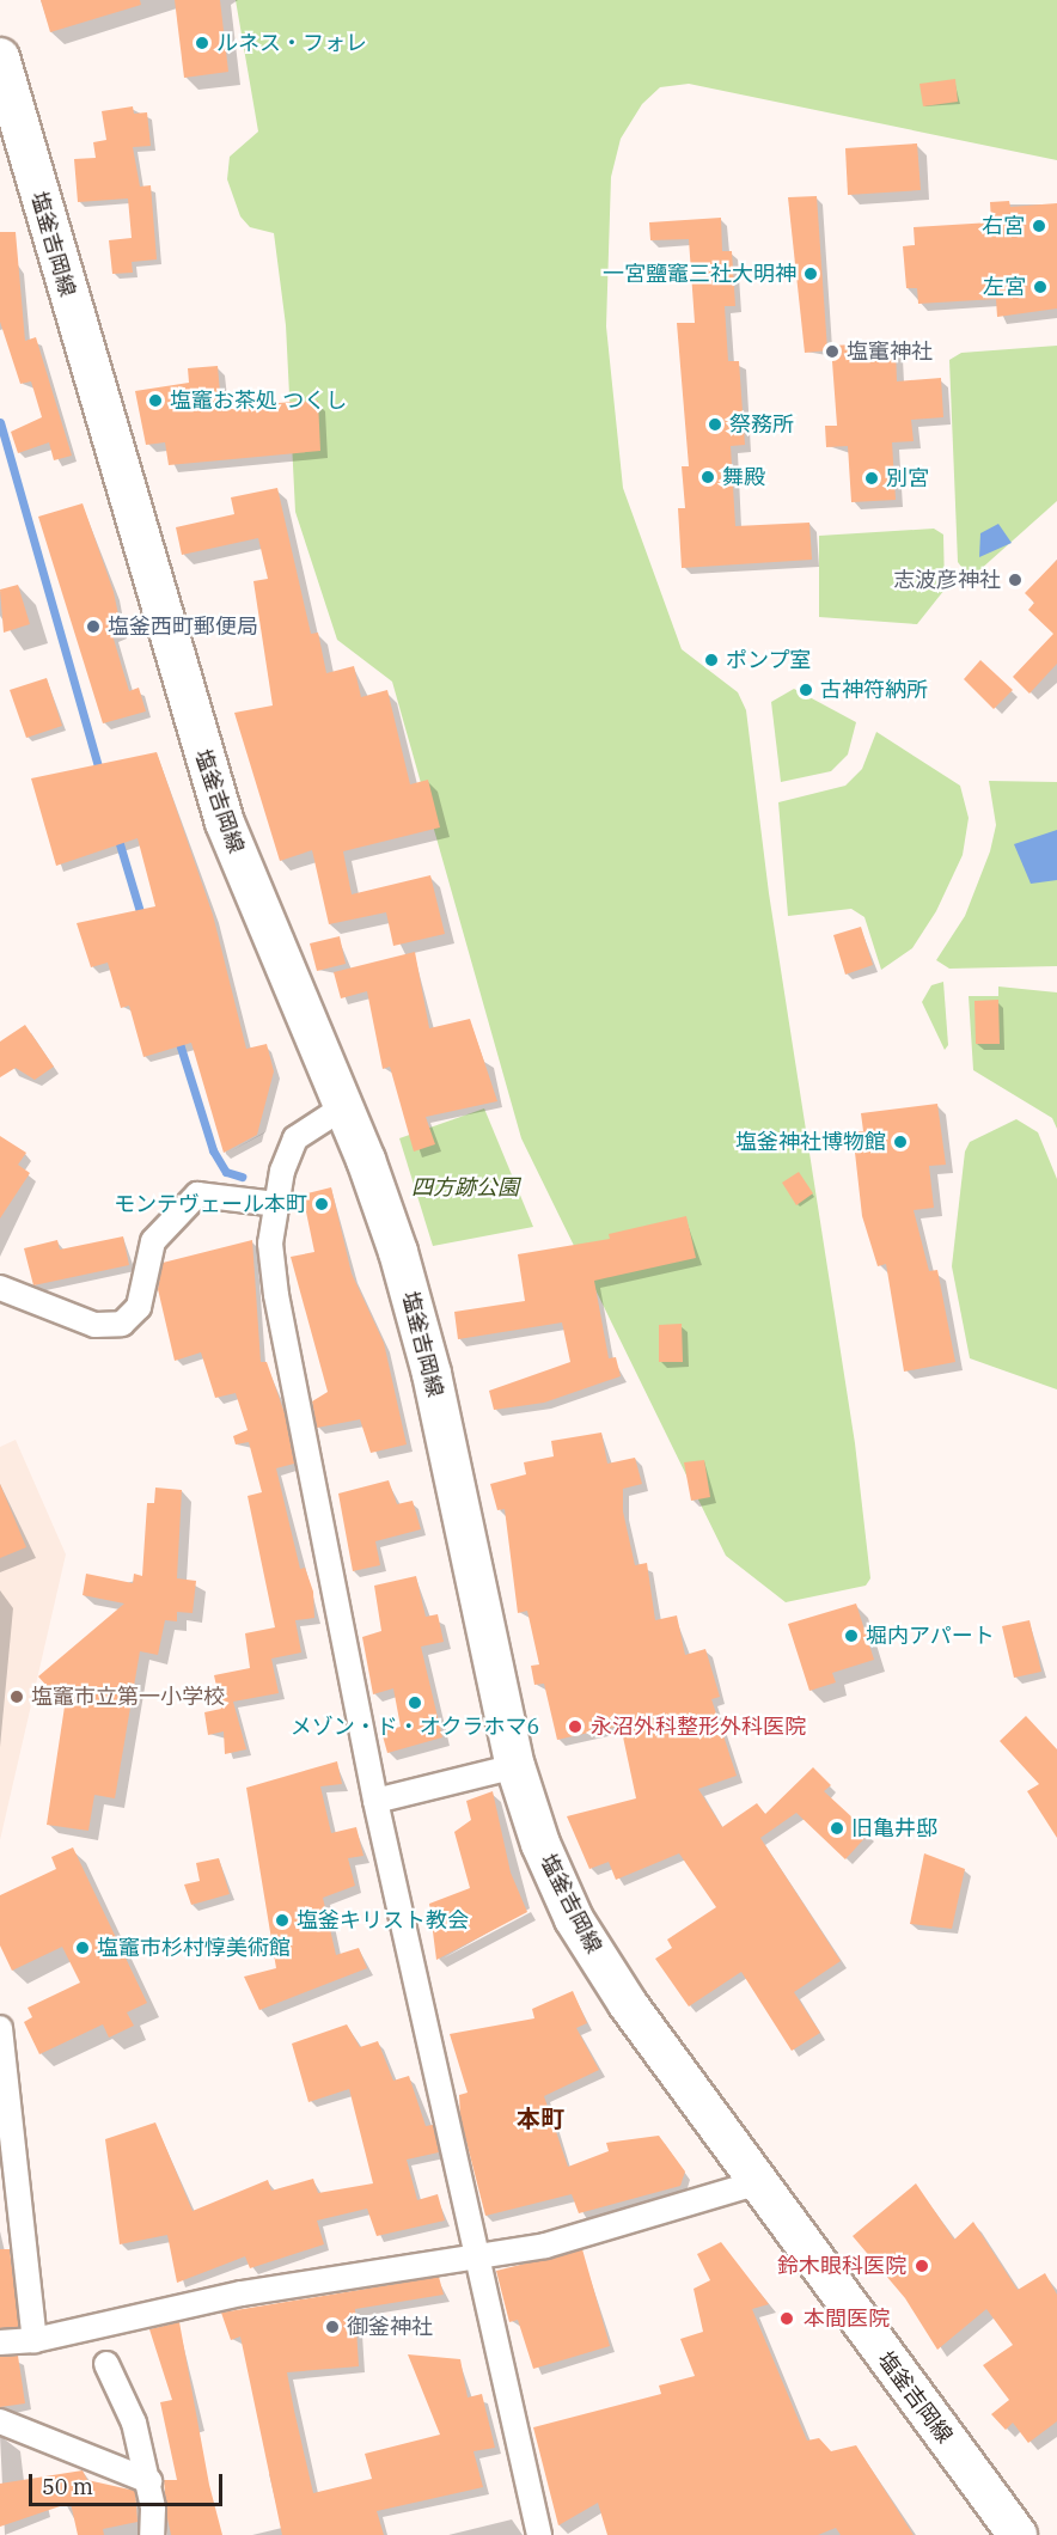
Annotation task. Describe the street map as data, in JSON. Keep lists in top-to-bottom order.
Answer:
{
  "streets": {
    "main road": ["塩釜吉岡線"]
  },
  "districts": ["本町"],
  "parks": ["四方跡公園"],
  "places": [
    "ルネス・フォレ",
    "右宮",
    "一宮鹽竈三社大明神",
    "左宮",
    "塩竃神社",
    "塩竈お茶処 つくし",
    "祭務所",
    "舞殿",
    "別宮",
    "志波彦神社",
    "塩釜西町郵便局",
    "ポンプ室",
    "古神符納所",
    "塩釜神社博物館",
    "モンテヴェール本町",
    "堀内アパート",
    "塩竈市立第一小学校",
    "メゾン・ド・オクラホマ6",
    "永沼外科整形外科医院",
    "旧亀井邸",
    "塩釜キリスト教会",
    "塩竈市杉村惇美術館",
    "鈴木眼科医院",
    "本間医院",
    "御釜神社"
  ],
  "scale_bar": "50 m"
}
